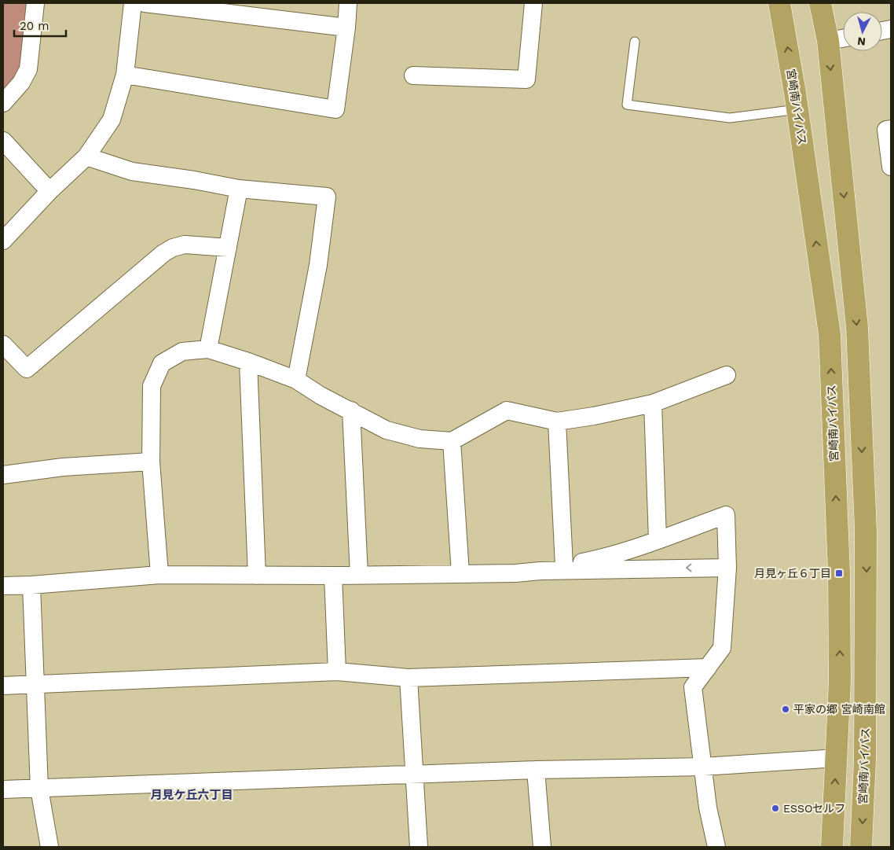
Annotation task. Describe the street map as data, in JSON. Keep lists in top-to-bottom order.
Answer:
{
  "streets": {
    "highway": ["宮崎南バイパス"]
  },
  "districts": ["月見ケ丘六丁目"],
  "places": {
    "transit": ["月見ヶ丘６丁目"],
    "other": ["平家の郷 宮崎南館", "ESSOセルフ"]
  },
  "scale_bar": "20 m",
  "north": "bottom"
}
